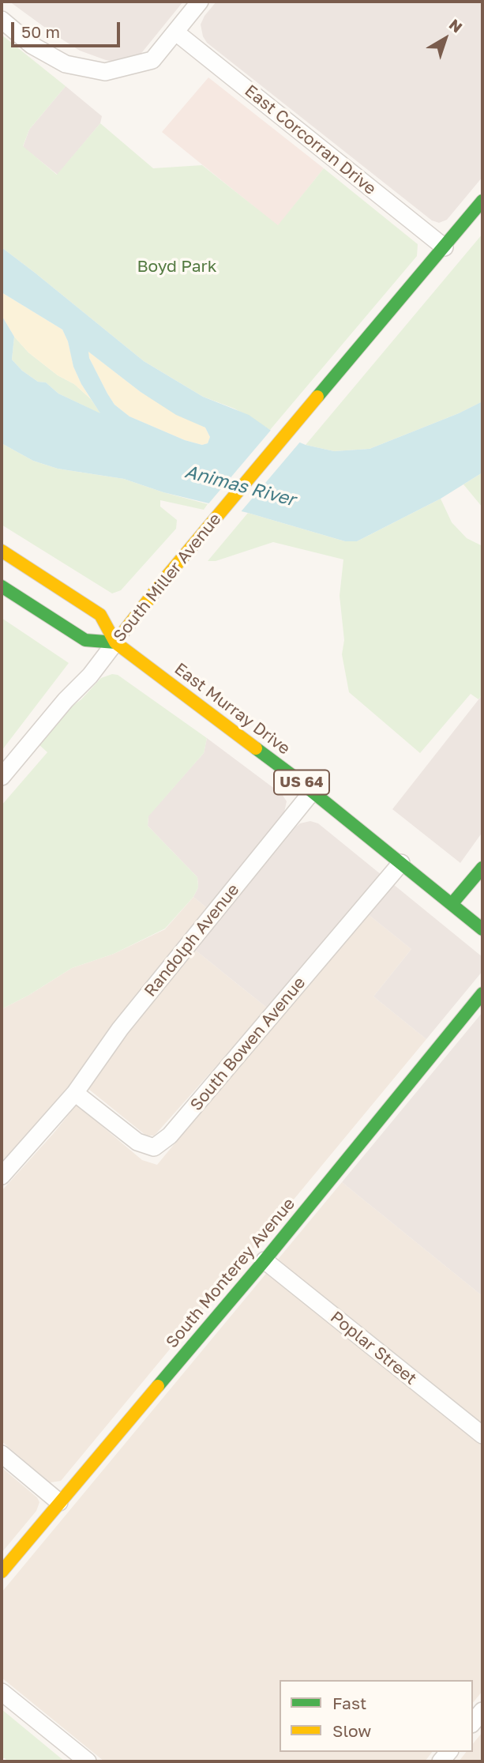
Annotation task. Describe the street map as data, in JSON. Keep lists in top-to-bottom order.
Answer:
{
  "streets": {
    "main road": [
      "South Miller Avenue",
      "East Murray Drive",
      "US 64",
      "South Monterey Avenue"
    ],
    "street": [
      "East Corcorran Drive",
      "Randolph Avenue",
      "South Bowen Avenue",
      "Poplar Street"
    ]
  },
  "crossings": [
    ["East Corcorran Drive", "South Miller Avenue"],
    ["South Miller Avenue", "East Murray Drive"],
    ["East Murray Drive", "Randolph Avenue"],
    ["East Murray Drive", "South Bowen Avenue"],
    ["Randolph Avenue", "South Bowen Avenue"],
    ["South Monterey Avenue", "Poplar Street"]
  ],
  "water": ["Animas River"],
  "parks": ["Boyd Park"],
  "legend": ["Fast", "Slow"],
  "scale_bar": "50 m",
  "north": "top right"
}
